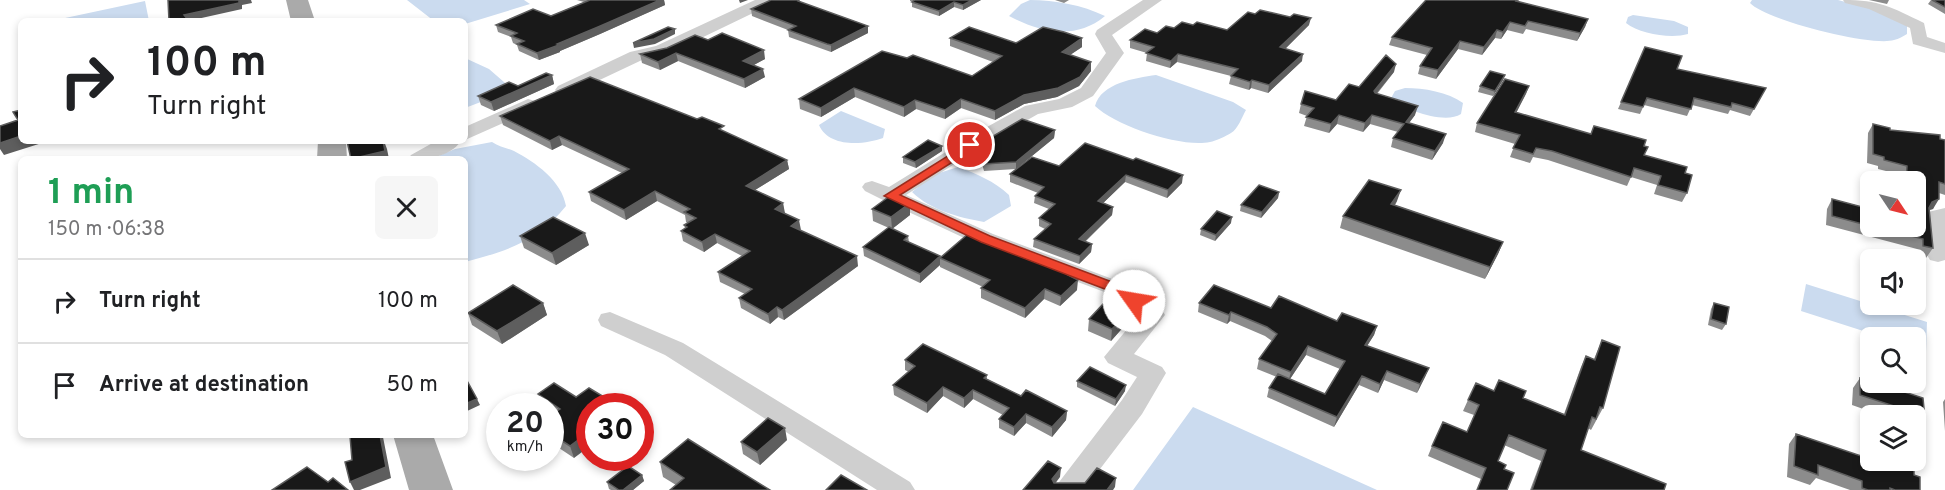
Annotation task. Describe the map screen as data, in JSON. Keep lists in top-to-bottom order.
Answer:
{
  "north": "bottom right",
  "page": {
    "turn": ["100 m", "Turn right"],
    "heading": ["1 min", "150 m · 06:38"],
    "list": [
      {
        "name": "Turn right",
        "value": "100 m"
      },
      {
        "name": "Arrive at destination",
        "value": "50 m"
      }
    ],
    "speed": "20 km/h",
    "limit": "30"
  }
}
